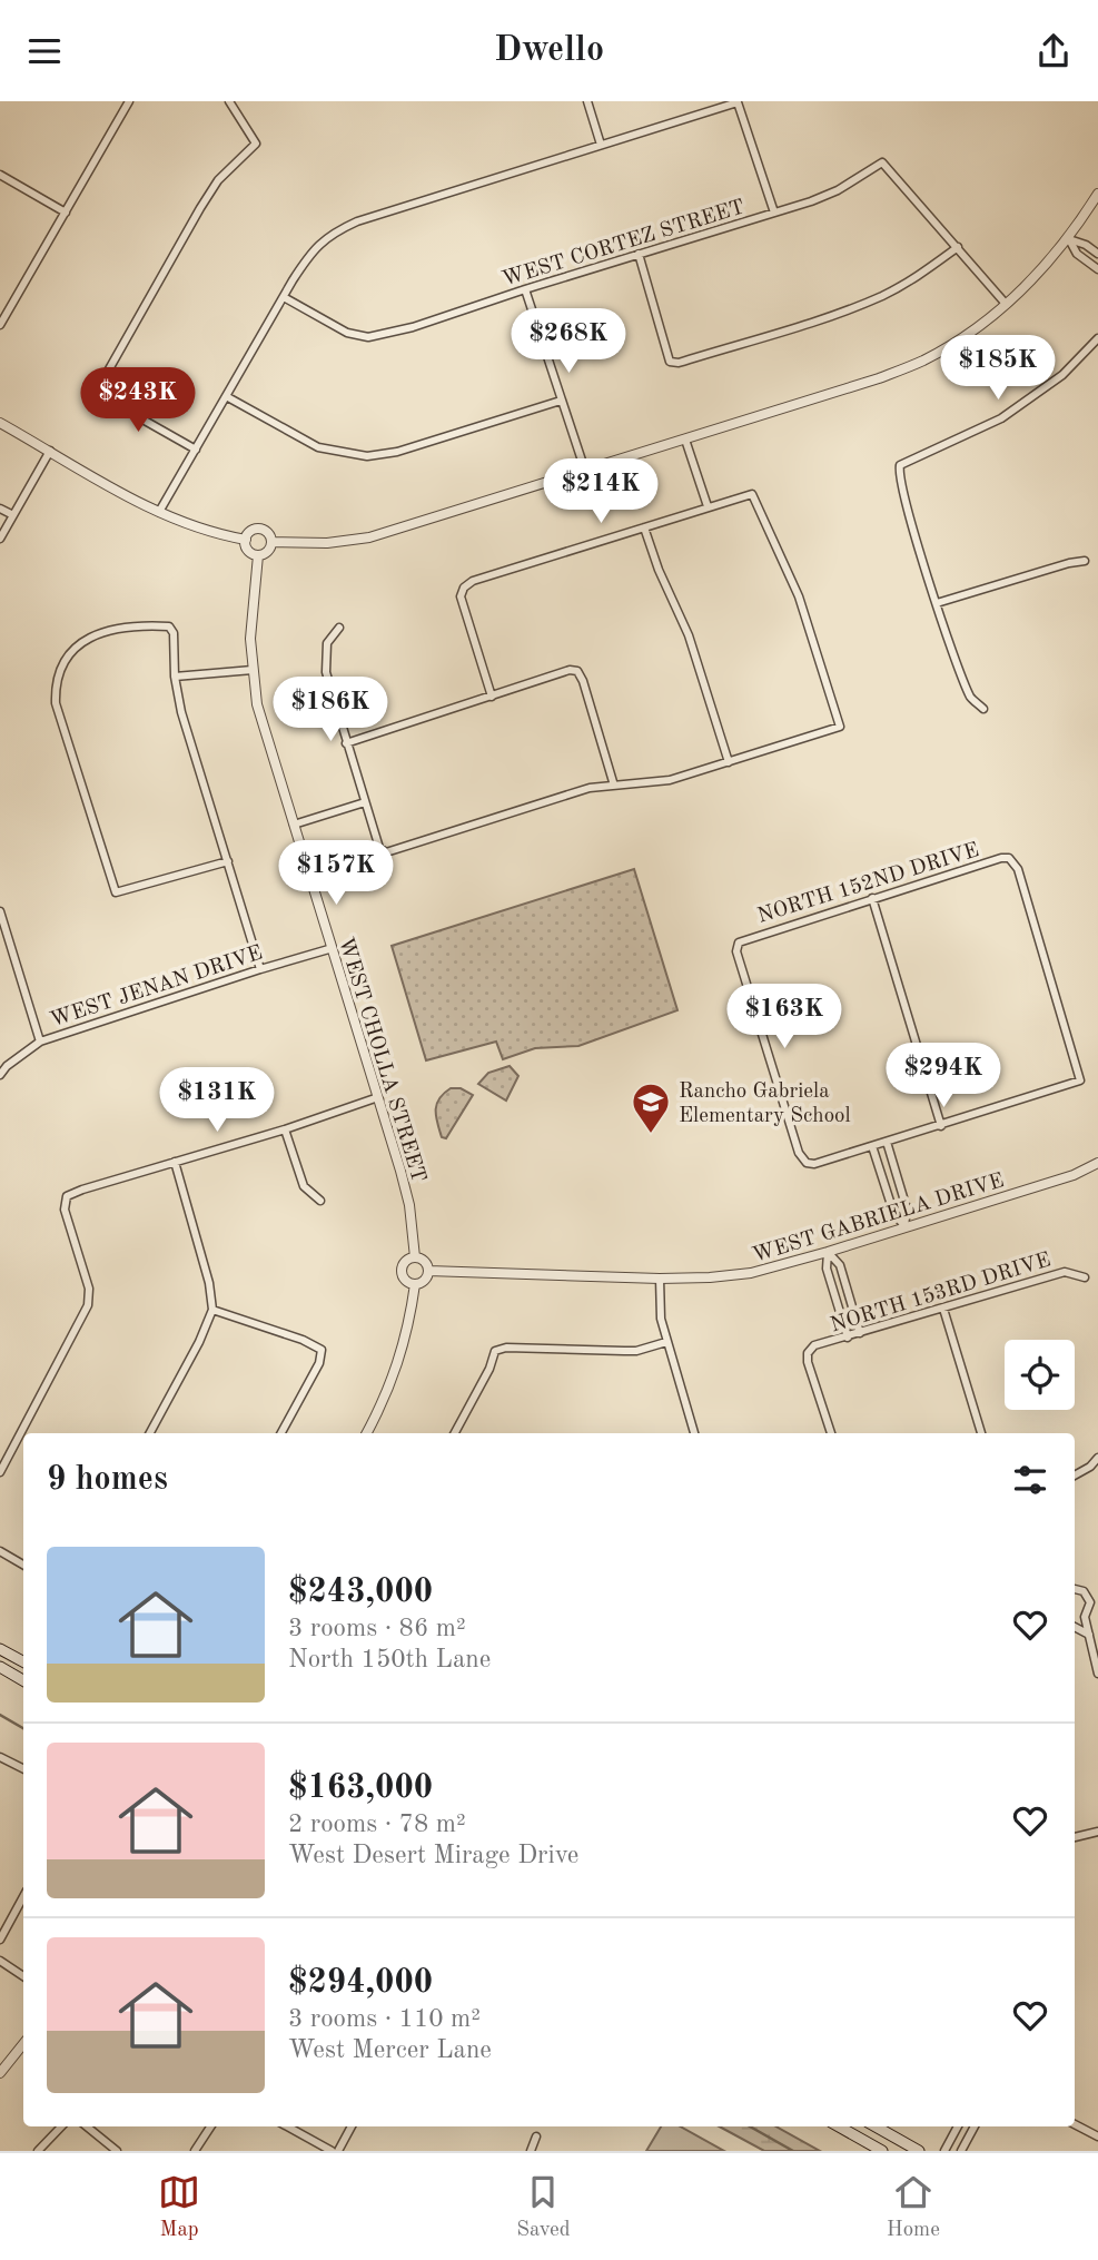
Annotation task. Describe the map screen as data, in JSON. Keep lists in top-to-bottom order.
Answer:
{
  "streets": {
    "street": [
      "WEST CORTEZ STREET",
      "NORTH 152ND DRIVE",
      "WEST JENAN DRIVE",
      "WEST CHOLLA STREET",
      "WEST GABRIELA DRIVE",
      "NORTH 153RD DRIVE"
    ]
  },
  "crossings": [
    ["WEST JENAN DRIVE", "WEST CHOLLA STREET"],
    ["WEST CHOLLA STREET", "WEST GABRIELA DRIVE"]
  ],
  "places": {
    "school or university": ["Rancho Gabriela Elementary School"]
  },
  "page": {
    "header": "Dwello",
    "price": [
      "$268K",
      "$185K",
      "$243K",
      "$214K",
      "$186K",
      "$157K",
      "$163K",
      "$294K",
      "$131K"
    ],
    "heading": "9 homes",
    "list": [
      {
        "name": "$243,000",
        "note": "3 rooms · 86 m² · North 150th Lane"
      },
      {
        "name": "$163,000",
        "note": "2 rooms · 78 m² · West Desert Mirage Drive"
      },
      {
        "name": "$294,000",
        "note": "3 rooms · 110 m² · West Mercer Lane"
      }
    ],
    "tabs": ["Map", "Saved", "Home"]
  }
}
